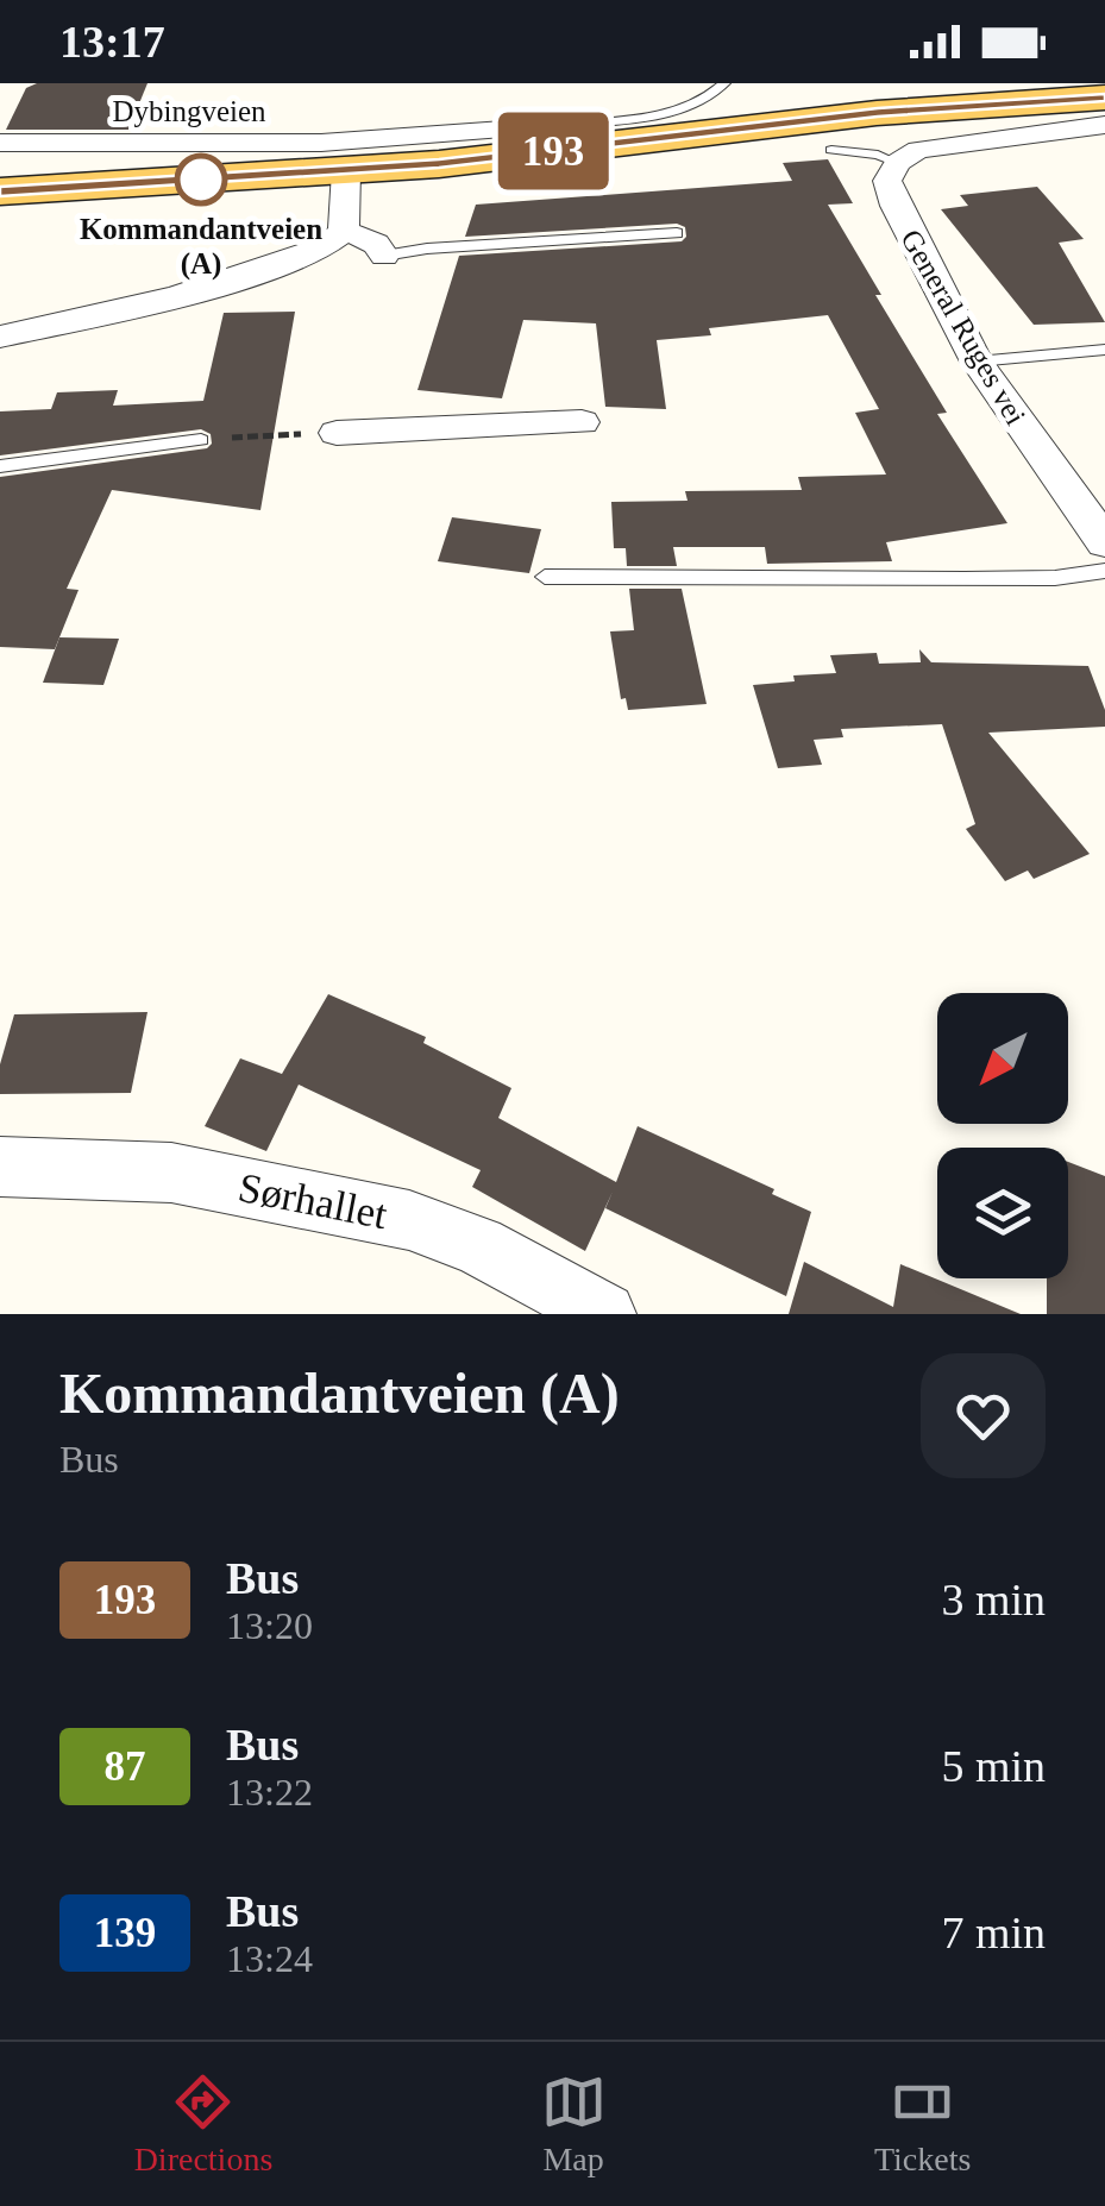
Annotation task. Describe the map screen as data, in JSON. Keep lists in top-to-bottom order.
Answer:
{
  "streets": {
    "street": ["Dybingveien", "General Ruges vei", "Sørhallet"]
  },
  "places": ["Kommandantveien (A)"],
  "lines": ["bus line 193"],
  "north": "bottom left",
  "page": {
    "status": "13:17",
    "on_map": "193",
    "heading": ["Kommandantveien (A)", "Bus"],
    "list": [
      {
        "mark": "193",
        "name": "Bus",
        "note": "13:20",
        "value": "3 min"
      },
      {
        "mark": "87",
        "name": "Bus",
        "note": "13:22",
        "value": "5 min"
      },
      {
        "mark": "139",
        "name": "Bus",
        "note": "13:24",
        "value": "7 min"
      }
    ],
    "tabs": ["Directions", "Map", "Tickets"]
  }
}
